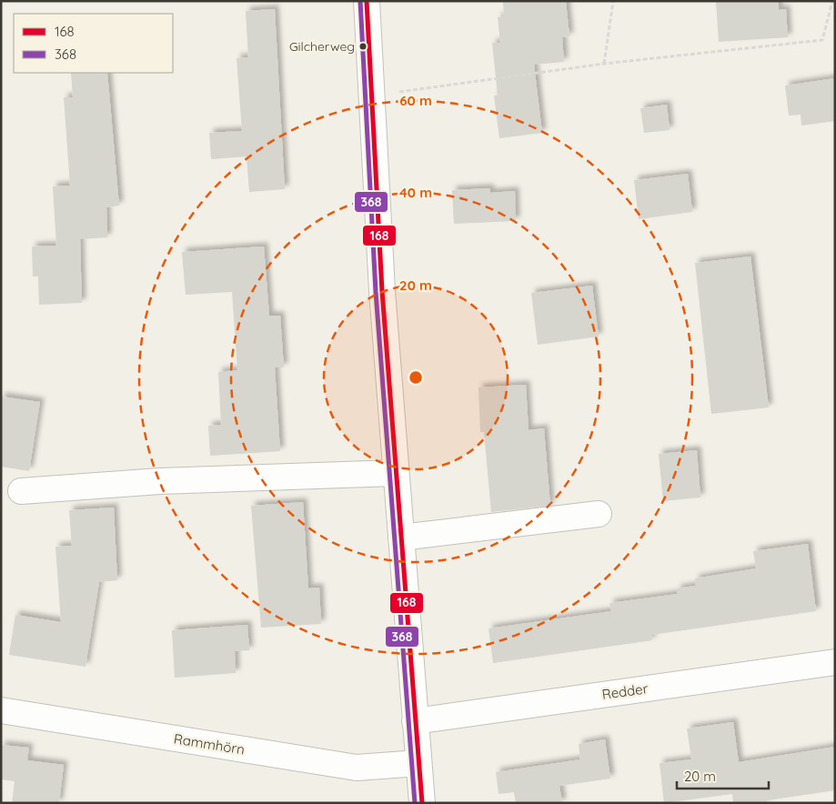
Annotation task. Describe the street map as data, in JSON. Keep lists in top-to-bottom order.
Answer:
{
  "streets": {
    "street": ["Redder", "Rammhörn"]
  },
  "places": ["Gilcherweg"],
  "lines": ["transit line 168", "transit line 368"],
  "legend": ["168", "368"],
  "scale_bar": "20 m",
  "rings": ["60 m", "40 m", "20 m"]
}
